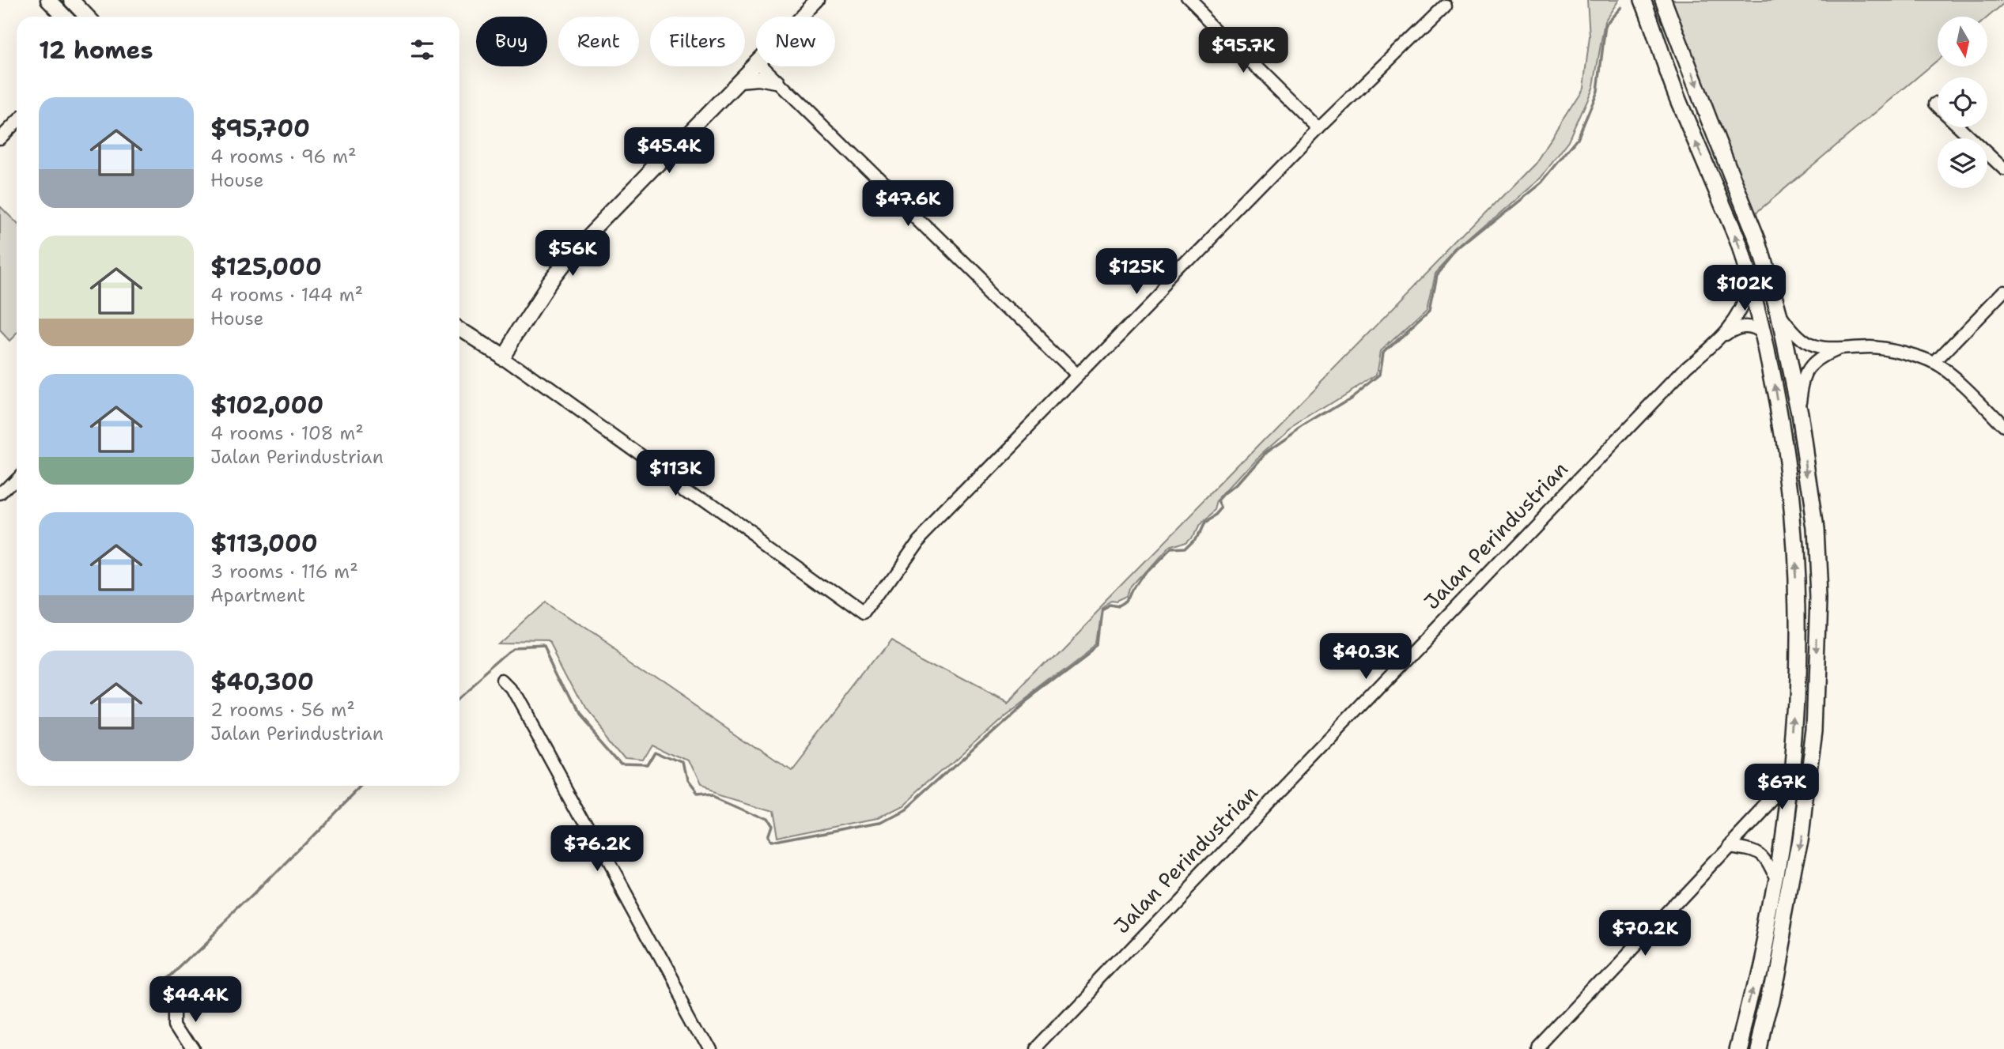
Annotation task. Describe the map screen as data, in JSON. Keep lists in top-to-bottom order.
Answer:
{
  "streets": {
    "street": ["Jalan Perindustrian"]
  },
  "north": "bottom",
  "page": {
    "chip": [
      "Buy",
      "Rent",
      "Filters",
      "New"
    ],
    "heading": "12 homes",
    "price": [
      "$95.7K",
      "$45.4K",
      "$47.6K",
      "$56K",
      "$125K",
      "$102K",
      "$113K",
      "$40.3K",
      "$67K",
      "$76.2K",
      "$70.2K",
      "$44.4K"
    ],
    "list": [
      {
        "name": "$95,700",
        "note": "4 rooms · 96 m² · House"
      },
      {
        "name": "$125,000",
        "note": "4 rooms · 144 m² · House"
      },
      {
        "name": "$102,000",
        "note": "4 rooms · 108 m² · Jalan Perindustrian"
      },
      {
        "name": "$113,000",
        "note": "3 rooms · 116 m² · Apartment"
      },
      {
        "name": "$40,300",
        "note": "2 rooms · 56 m² · Jalan Perindustrian"
      }
    ]
  }
}
